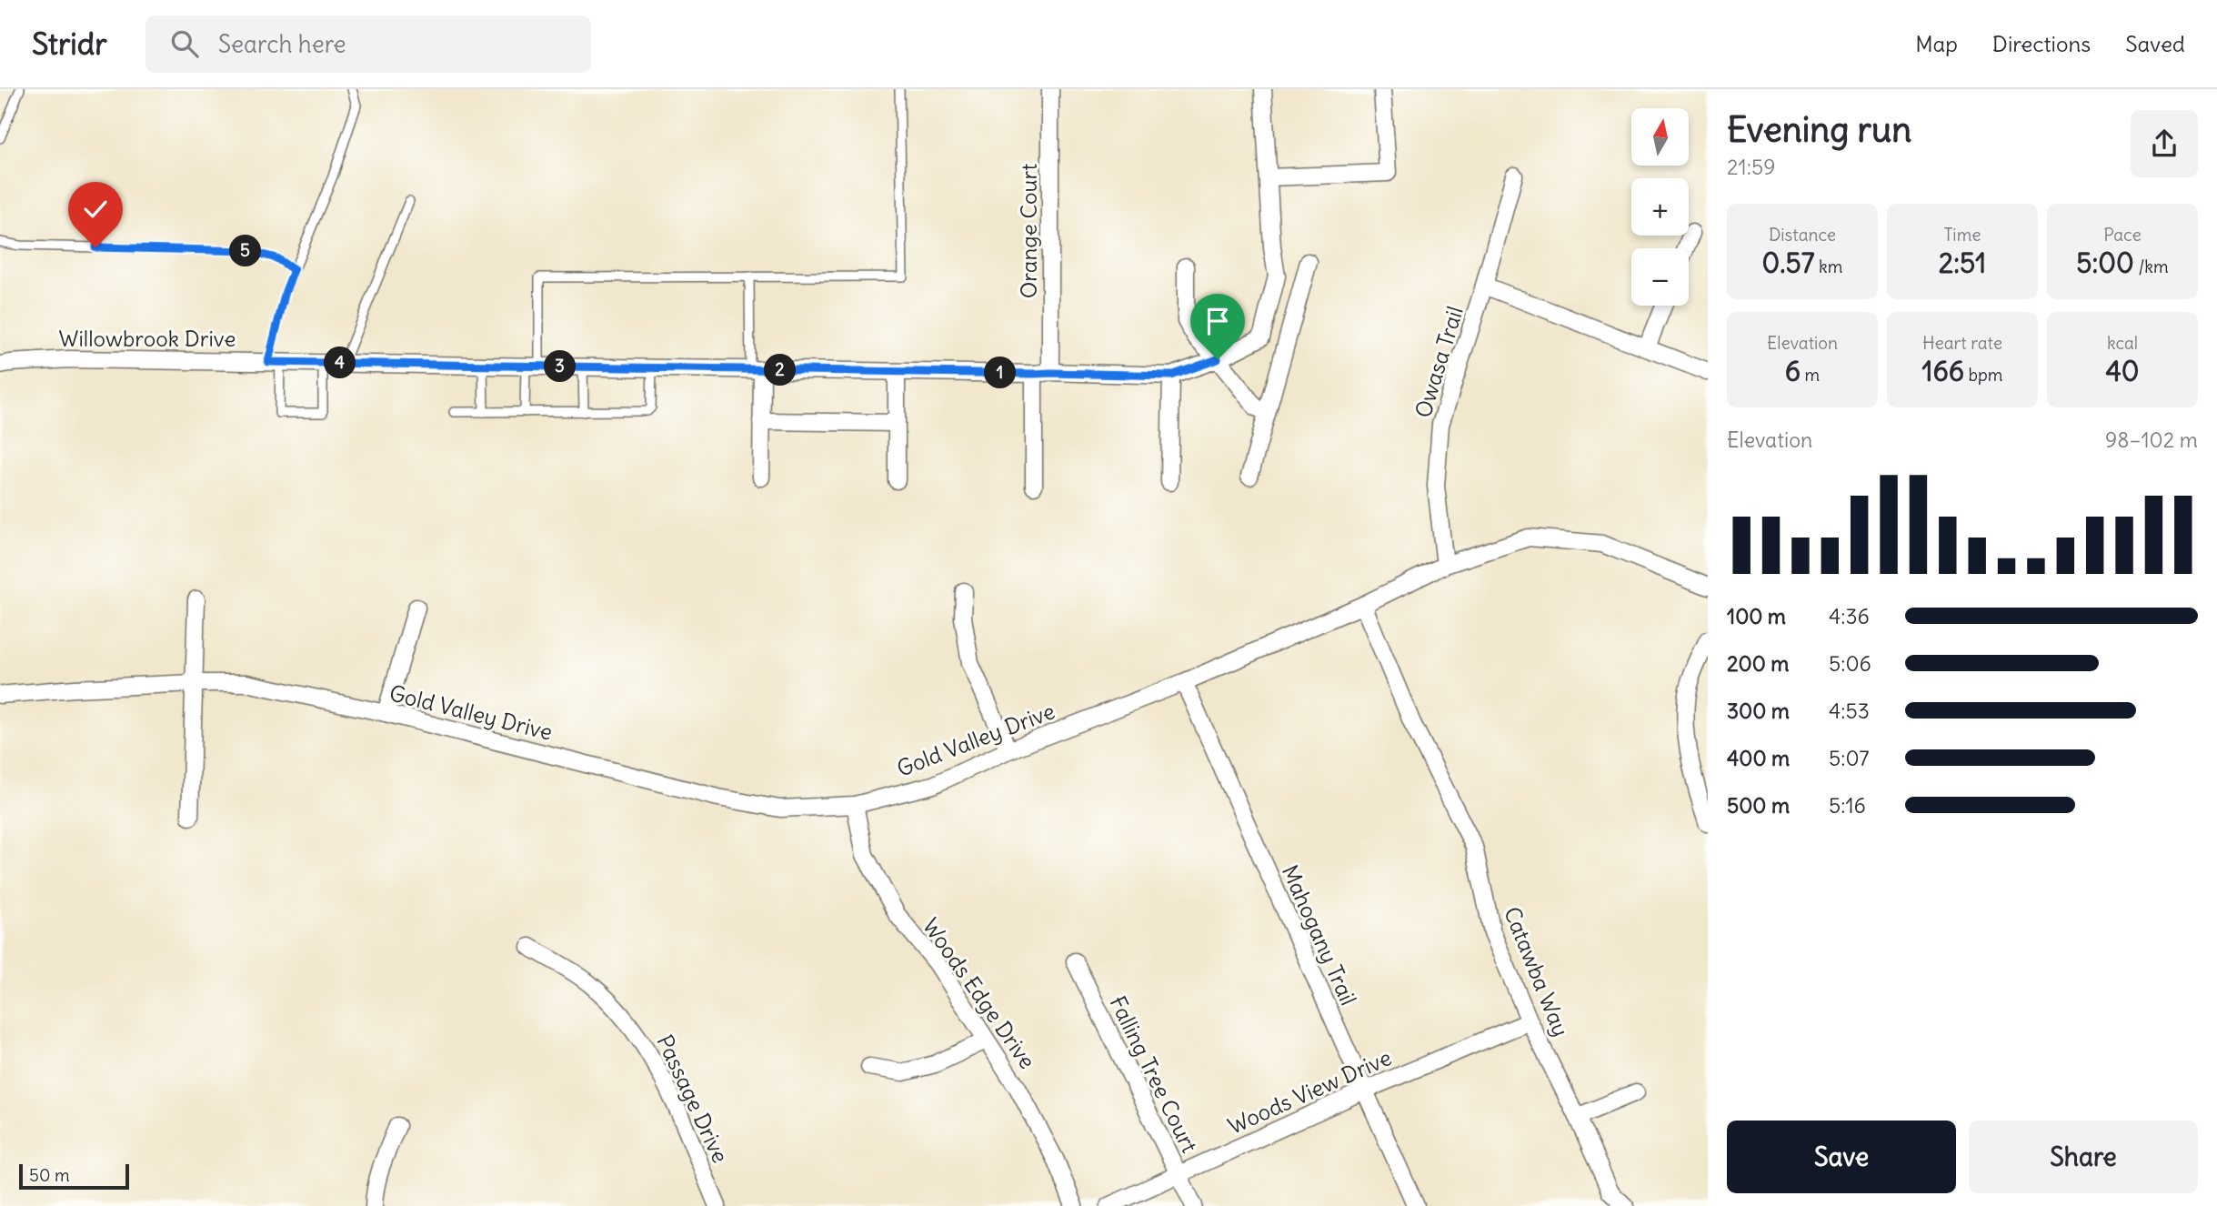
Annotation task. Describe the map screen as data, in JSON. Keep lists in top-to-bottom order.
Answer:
{
  "streets": {
    "street": [
      "Orange Court",
      "Willowbrook Drive",
      "Owasa Trail",
      "Gold Valley Drive",
      "Mahogany Trail",
      "Catawba Way",
      "Woods Edge Drive",
      "Falling Tree Court",
      "Woods View Drive",
      "Passage Drive"
    ]
  },
  "crossings": [
    ["Orange Court", "Willowbrook Drive"],
    ["Owasa Trail", "Gold Valley Drive"],
    ["Gold Valley Drive", "Mahogany Trail"],
    ["Gold Valley Drive", "Catawba Way"],
    ["Gold Valley Drive", "Woods Edge Drive"],
    ["Mahogany Trail", "Woods View Drive"],
    ["Catawba Way", "Woods View Drive"],
    ["Falling Tree Court", "Woods View Drive"]
  ],
  "scale_bar": "50 m",
  "north": "top",
  "page": {
    "header": "Stridr",
    "search": "Search here",
    "nav": ["Map", "Directions", "Saved"],
    "heading": ["Evening run", "21:59"],
    "map_buttons": ["+", "−"],
    "stats": [
      ["Distance", "0.57 km"],
      ["Time", "2:51"],
      ["Pace", "5:00 /km"],
      ["Elevation", "6 m"],
      ["Heart rate", "166 bpm"],
      ["kcal", "40"]
    ],
    "pins": [
      "5",
      "4",
      "3",
      "2",
      "1"
    ],
    "chart": ["Elevation", "98–102 m"],
    "list": [
      {
        "name": "100 m",
        "note": "4:36"
      },
      {
        "name": "200 m",
        "note": "5:06"
      },
      {
        "name": "300 m",
        "note": "4:53"
      },
      {
        "name": "400 m",
        "note": "5:07"
      },
      {
        "name": "500 m",
        "note": "5:16"
      }
    ],
    "buttons": ["Save", "Share"],
    "scale": "50 m"
  }
}
